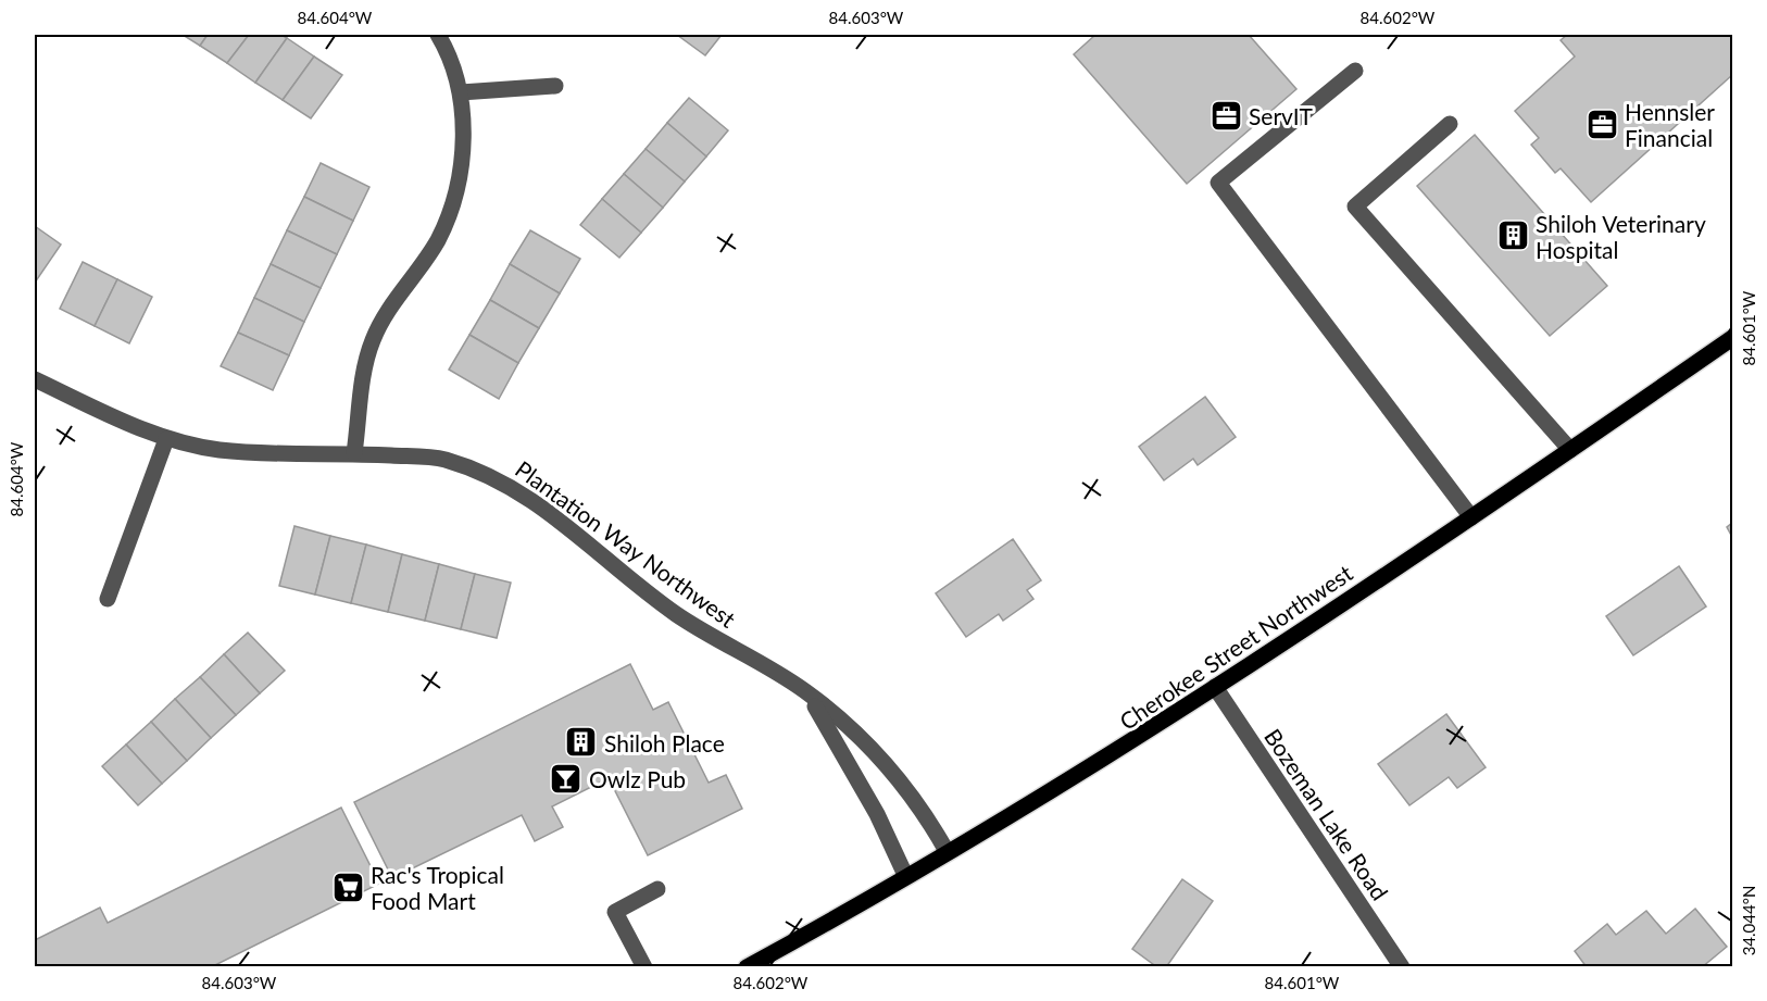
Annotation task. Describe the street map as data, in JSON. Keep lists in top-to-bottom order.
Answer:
{
  "streets": {
    "main road": ["Cherokee Street Northwest"],
    "street": ["Plantation Way Northwest", "Bozeman Lake Road"]
  },
  "crossings": [
    ["Plantation Way Northwest", "Cherokee Street Northwest"],
    ["Cherokee Street Northwest", "Bozeman Lake Road"]
  ],
  "places": {
    "office": ["ServIT", "Hennsler Financial"],
    "building": ["Shiloh Veterinary Hospital", "Shiloh Place"],
    "bar": ["Owlz Pub"],
    "supermarket": ["Rac's Tropical Food Mart"]
  },
  "coordinates": [
    "84.604°W",
    "84.603°W",
    "84.602°W",
    "84.601°W",
    "34.044°N"
  ]
}
